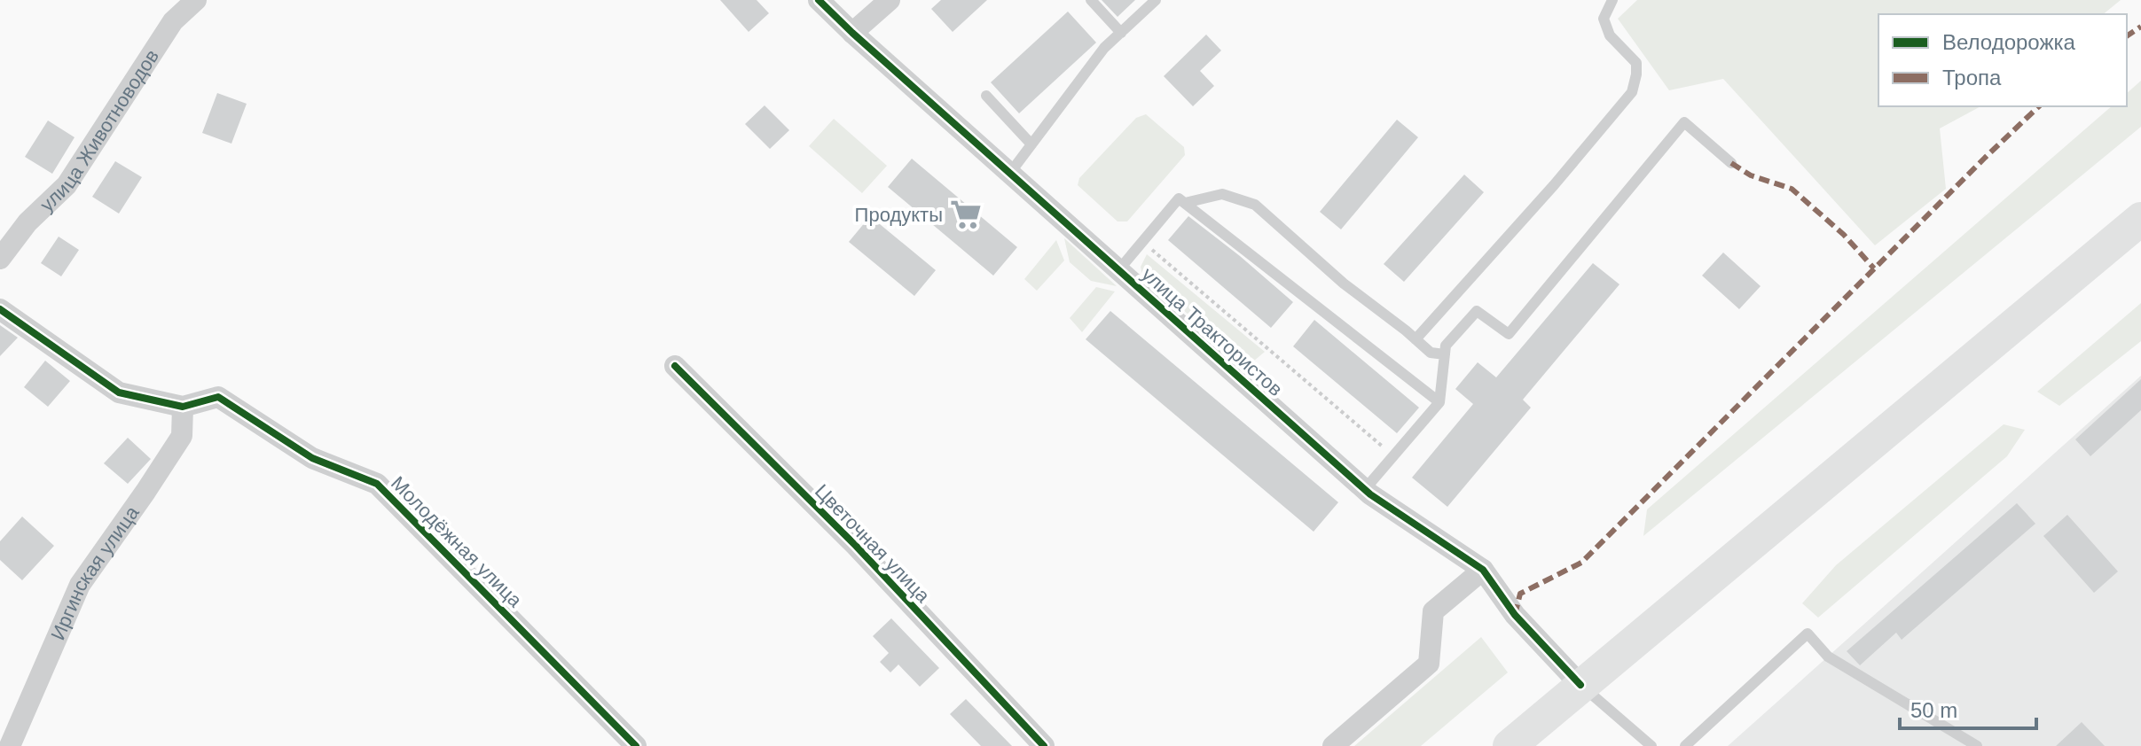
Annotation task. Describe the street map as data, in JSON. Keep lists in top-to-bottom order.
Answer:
{
  "streets": {
    "street": [
      "улица Животноводов",
      "улица Трактористов",
      "Молодёжная улица",
      "Цветочная улица",
      "Иргинская улица"
    ]
  },
  "crossings": [
    ["Молодёжная улица", "Иргинская улица"]
  ],
  "places": {
    "supermarket": ["Продукты"]
  },
  "legend": ["Велодорожка", "Тропа"],
  "scale_bar": "50 m"
}
